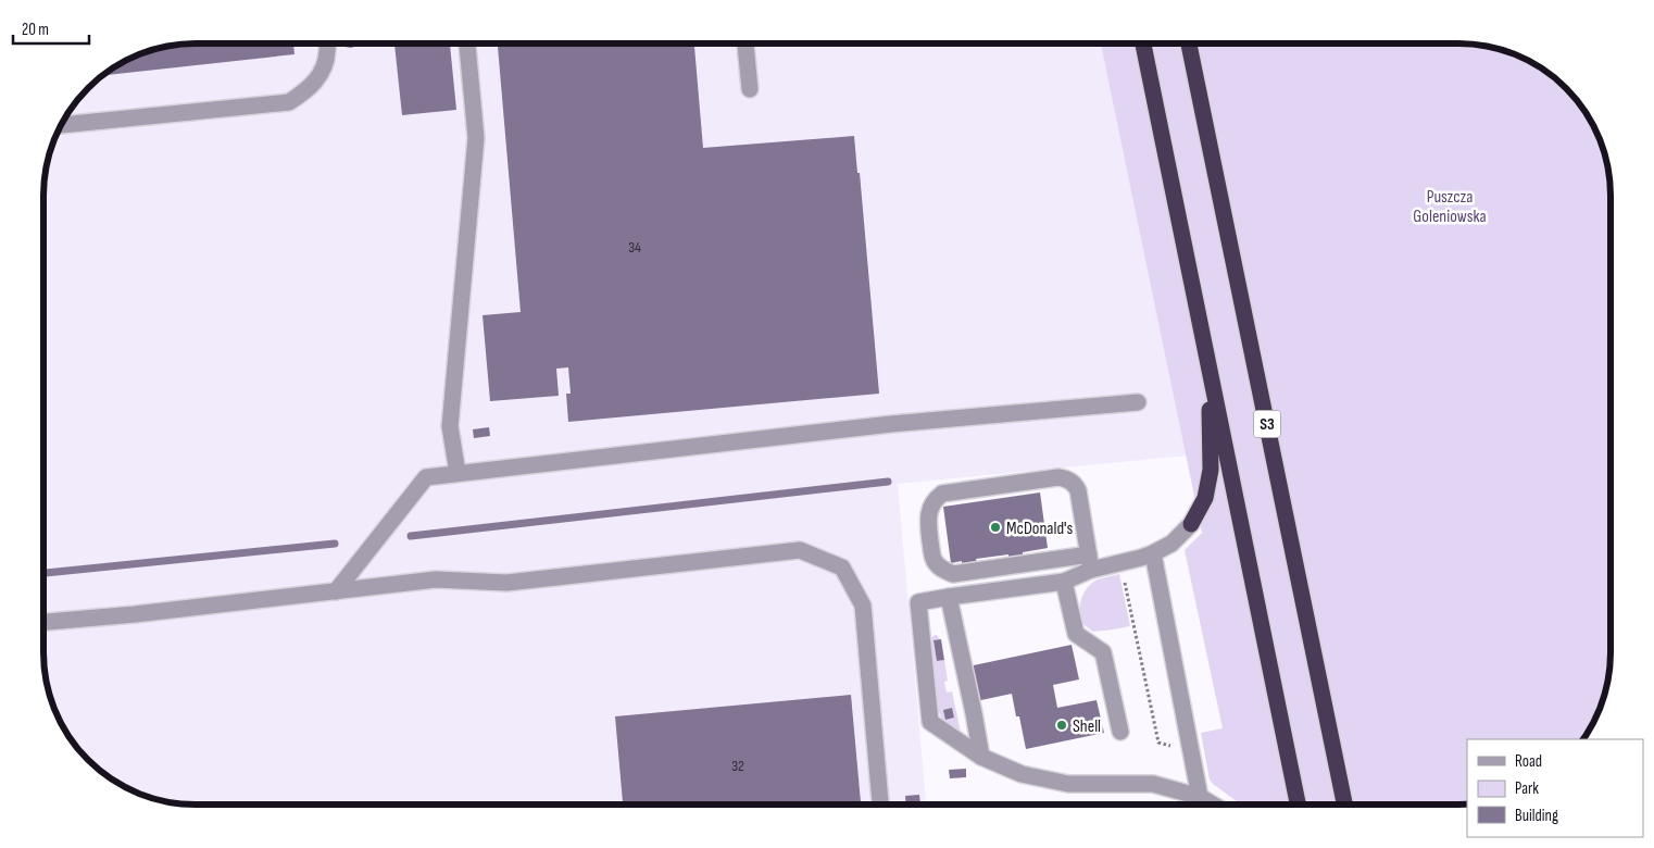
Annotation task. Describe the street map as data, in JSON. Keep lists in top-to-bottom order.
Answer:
{
  "streets": {
    "highway": ["S3"]
  },
  "parks": ["Puszcza Goleniowska"],
  "places": ["McDonald's", "Shell"],
  "house_numbers": ["34", "32"],
  "legend": ["Road", "Park", "Building"],
  "scale_bar": "20 m"
}
